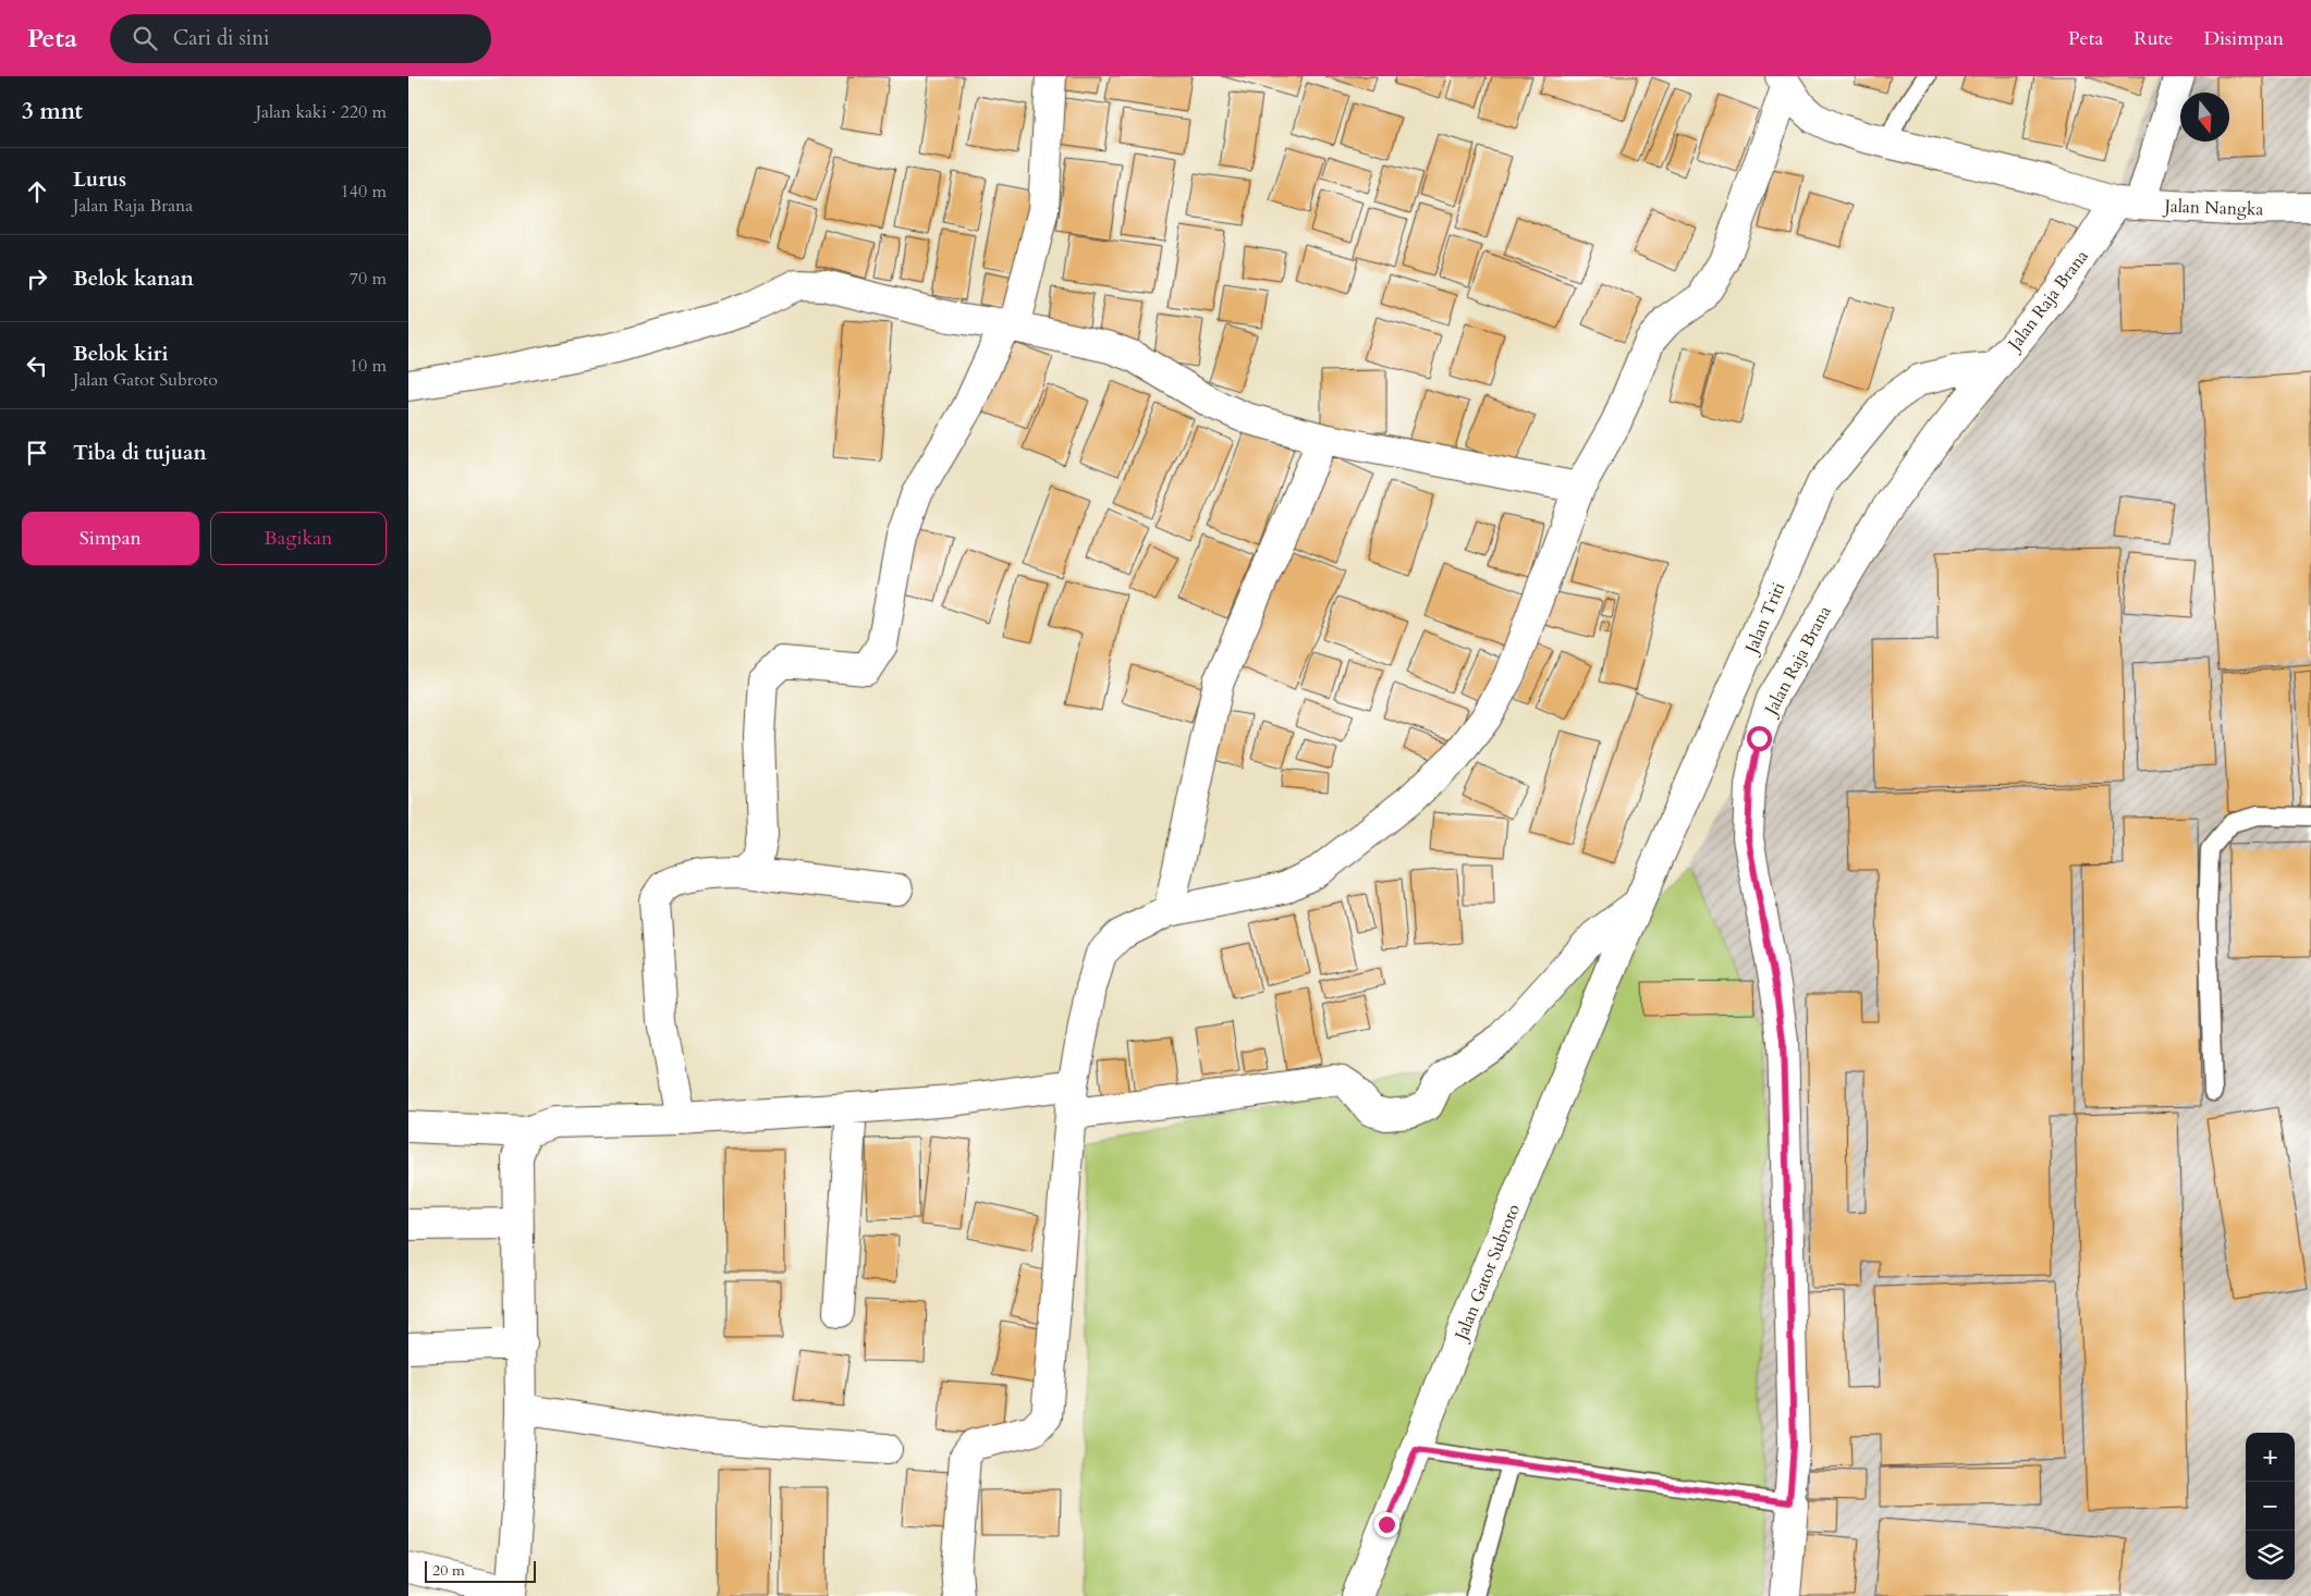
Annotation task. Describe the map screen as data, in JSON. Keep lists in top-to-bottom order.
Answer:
{
  "streets": {
    "street": [
      "Jalan Nangka",
      "Jalan Raja Brana",
      "Jalan Triti",
      "Jalan Gatot Subroto"
    ]
  },
  "crossings": [
    ["Jalan Nangka", "Jalan Raja Brana"],
    ["Jalan Raja Brana", "Jalan Triti"],
    ["Jalan Triti", "Jalan Gatot Subroto"]
  ],
  "scale_bar": "20 m",
  "north": "bottom",
  "page": {
    "header": "Peta",
    "search": "Cari di sini",
    "nav": ["Peta", "Rute", "Disimpan"],
    "heading": ["3 mnt", "Jalan kaki · 220 m"],
    "list": [
      ["Lurus", "Jalan Raja Brana", "140 m"],
      ["Belok kanan", "70 m"],
      ["Belok kiri", "Jalan Gatot Subroto", "10 m"],
      "Tiba di tujuan"
    ],
    "buttons": ["Simpan", "Bagikan"],
    "map_buttons": ["+", "−"],
    "scale": "20 m"
  }
}
